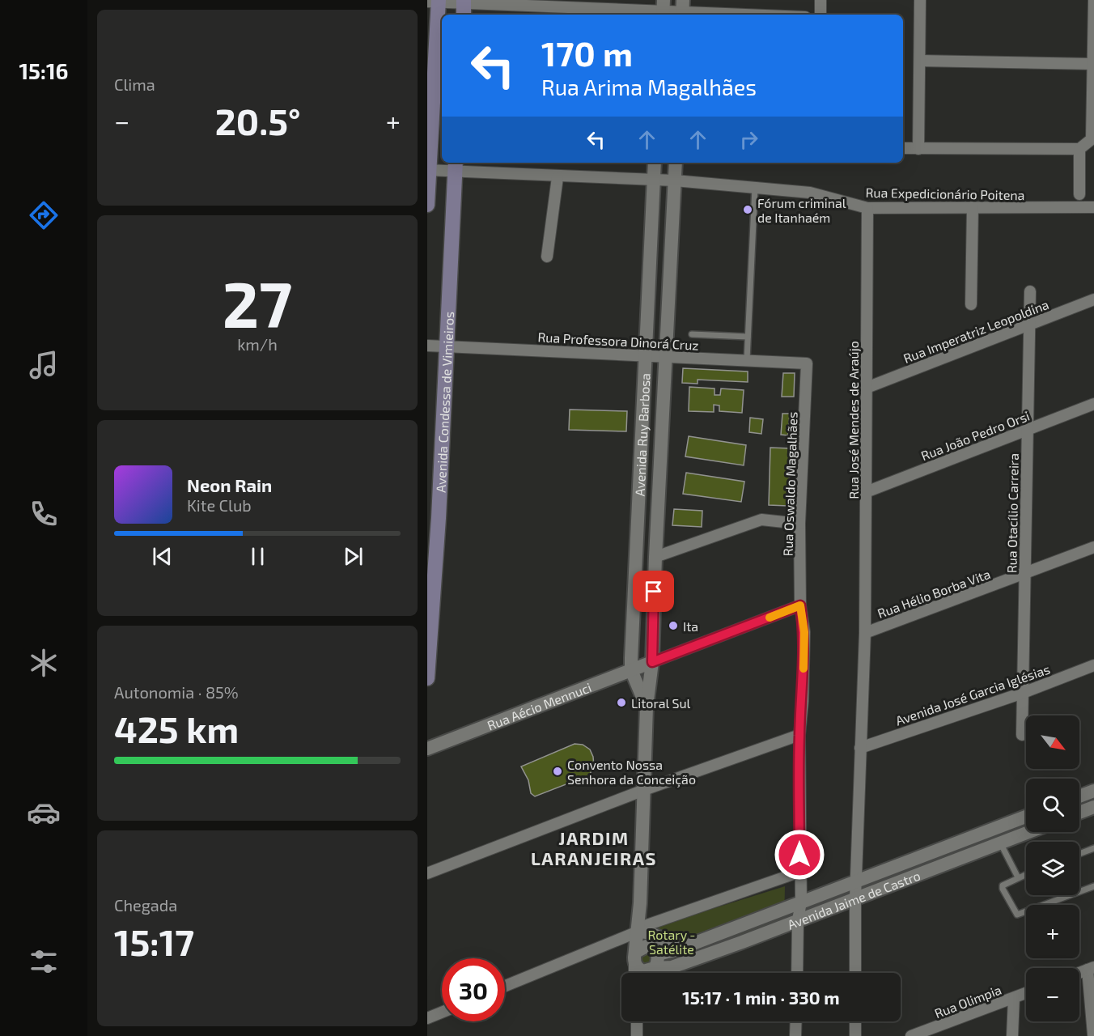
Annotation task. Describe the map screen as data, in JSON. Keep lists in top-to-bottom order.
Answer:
{
  "streets": {
    "main road": ["Avenida Condessa de Vimieiros"],
    "street": [
      "Rua Expedicionário Poitena",
      "Rua Imperatriz Leopoldina",
      "Rua Professora Dinorá Cruz",
      "Rua José Mendes de Araújo",
      "Avenida Ruy Barbosa",
      "Rua João Pedro Orsi",
      "Rua Oswaldo Magalhães",
      "Rua Otacílio Carreira",
      "Rua Hélio Borba Vita",
      "Avenida José Garcia Iglésias",
      "Rua Aécio Mennuci",
      "Avenida Jaime de Castro",
      "Rua Olimpia"
    ]
  },
  "crossings": [
    ["Rua Expedicionário Poitena", "Avenida Condessa de Vimieiros"],
    ["Rua Expedicionário Poitena", "Rua José Mendes de Araújo"],
    ["Rua Expedicionário Poitena", "Avenida Ruy Barbosa"],
    ["Rua Imperatriz Leopoldina", "Rua José Mendes de Araújo"],
    ["Rua Imperatriz Leopoldina", "Rua Otacílio Carreira"],
    ["Rua Professora Dinorá Cruz", "Avenida Condessa de Vimieiros"],
    ["Rua Professora Dinorá Cruz", "Avenida Ruy Barbosa"],
    ["Rua Professora Dinorá Cruz", "Rua Oswaldo Magalhães"],
    ["Rua José Mendes de Araújo", "Rua João Pedro Orsi"],
    ["Rua José Mendes de Araújo", "Rua Hélio Borba Vita"],
    ["Rua José Mendes de Araújo", "Avenida José Garcia Iglésias"],
    ["Avenida Ruy Barbosa", "Rua Aécio Mennuci"],
    ["Avenida Ruy Barbosa", "Avenida Jaime de Castro"],
    ["Rua João Pedro Orsi", "Rua Otacílio Carreira"],
    ["Rua Oswaldo Magalhães", "Avenida Jaime de Castro"],
    ["Rua Otacílio Carreira", "Rua Hélio Borba Vita"],
    ["Rua Otacílio Carreira", "Avenida José Garcia Iglésias"]
  ],
  "districts": ["JARDIM LARANJEIRAS"],
  "parks": ["Rotary - Satélite"],
  "places": [
    "Fórum criminal de Itanhaém",
    "Ita",
    "Litoral Sul",
    "Convento Nossa Senhora da Conceição"
  ],
  "north": "bottom right",
  "page": {
    "tabs": "15:16",
    "tile": [
      "Clima",
      ["27", "km/h"],
      ["Autonomia · 85%", "425 km"],
      ["Chegada", "15:17"]
    ],
    "turn": ["170 m", "Rua Arima Magalhães"],
    "heat": ["−", "20.5°", "+"],
    "song": ["Neon Rain", "Kite Club"],
    "map_buttons": ["+", "−"],
    "limit": "30",
    "trip": "15:17 · 1 min · 330 m"
  }
}
